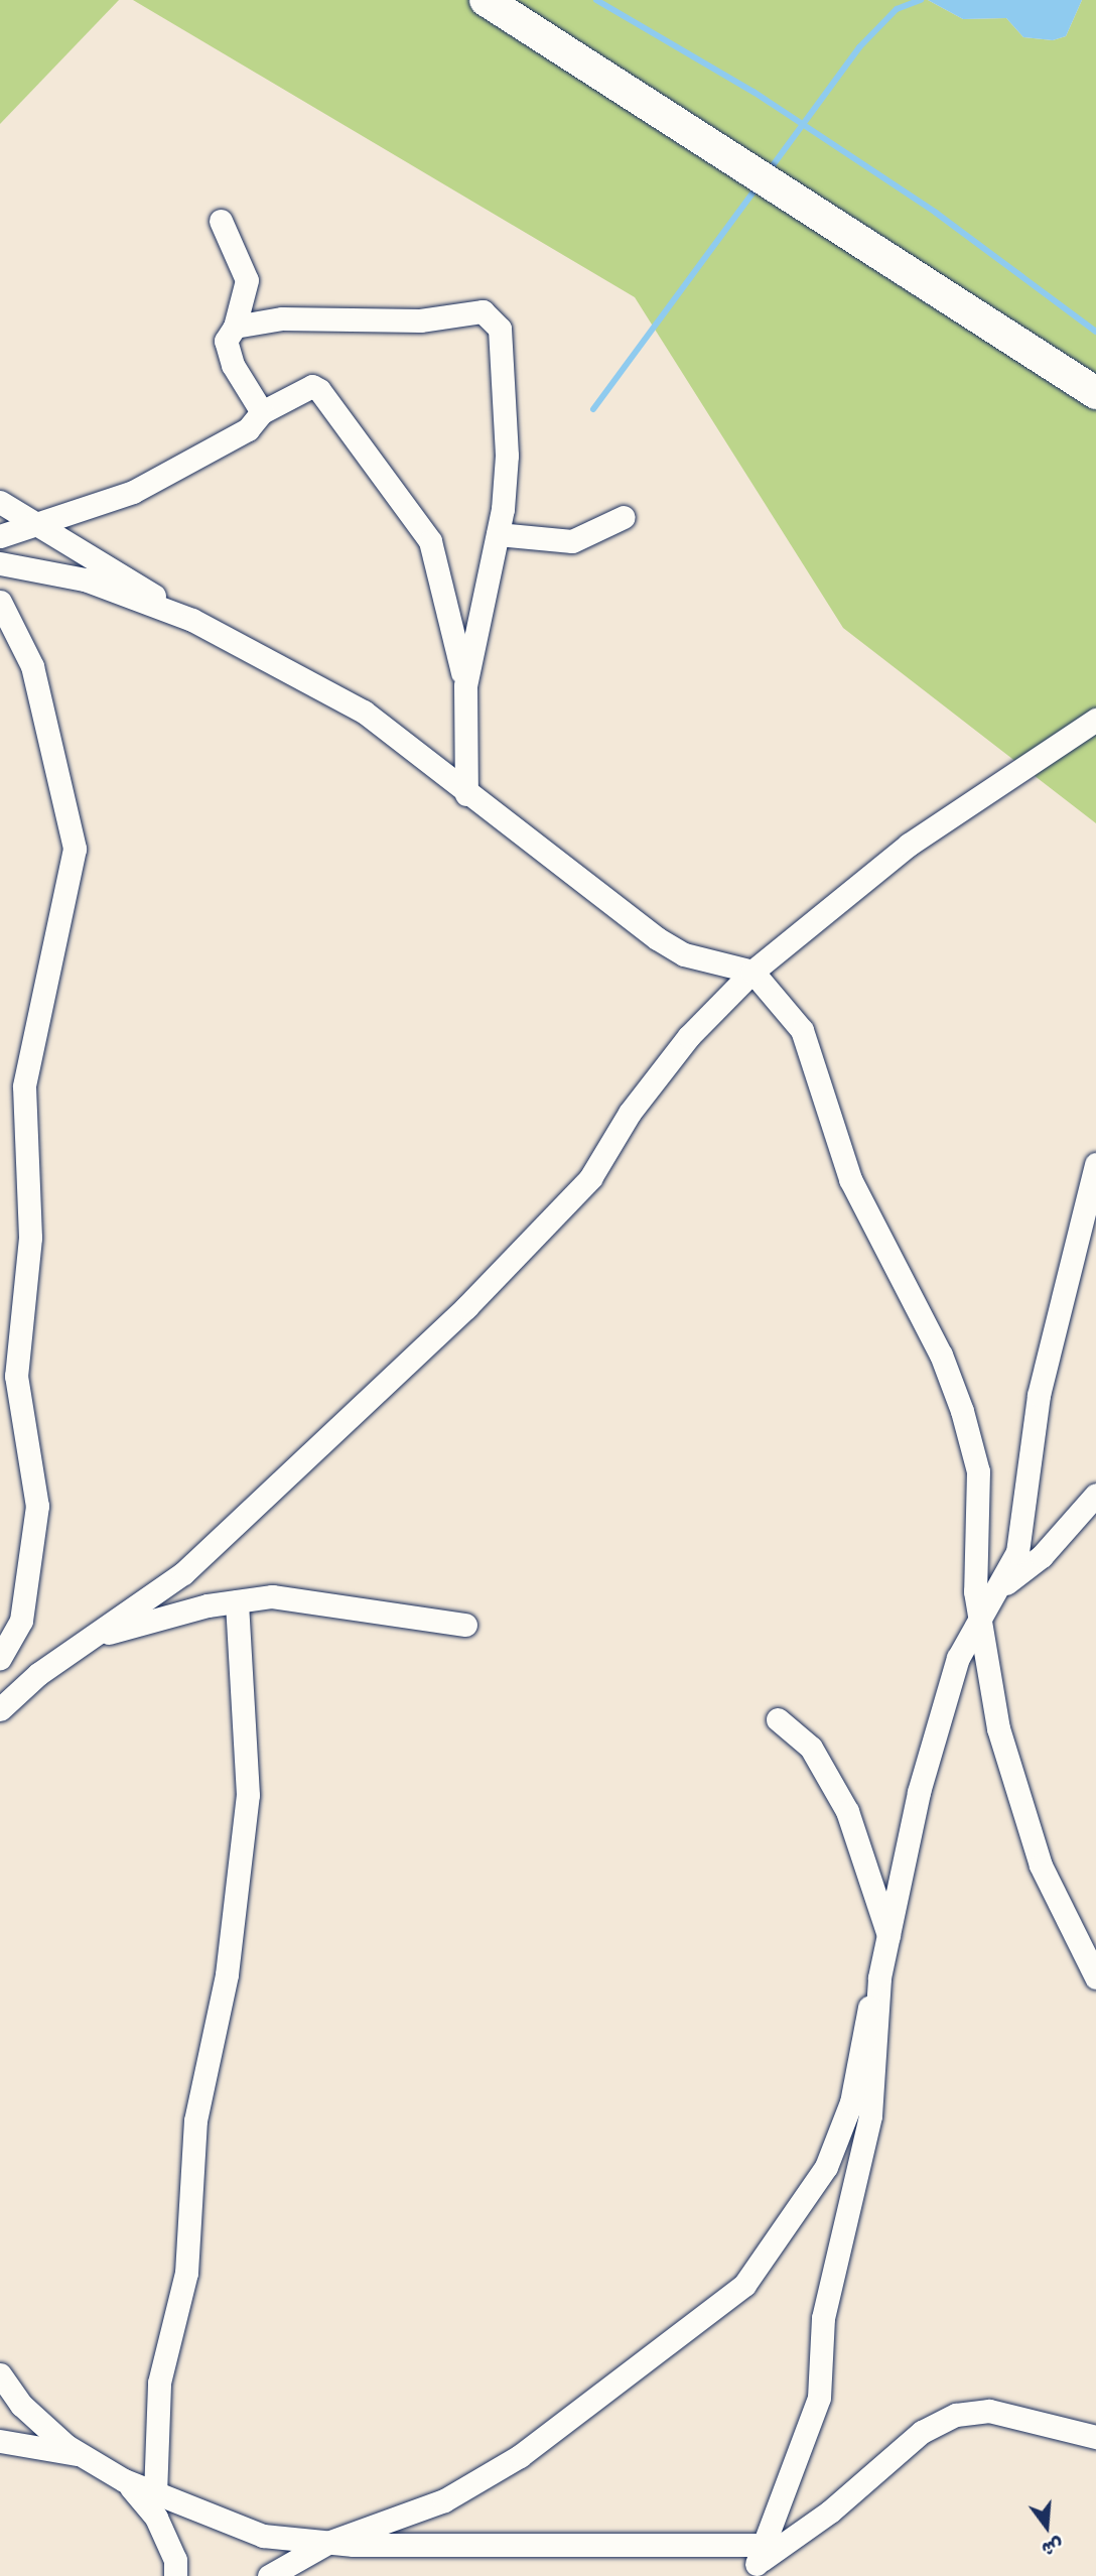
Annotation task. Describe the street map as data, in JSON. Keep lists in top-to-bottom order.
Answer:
{
  "north": "bottom"
}
